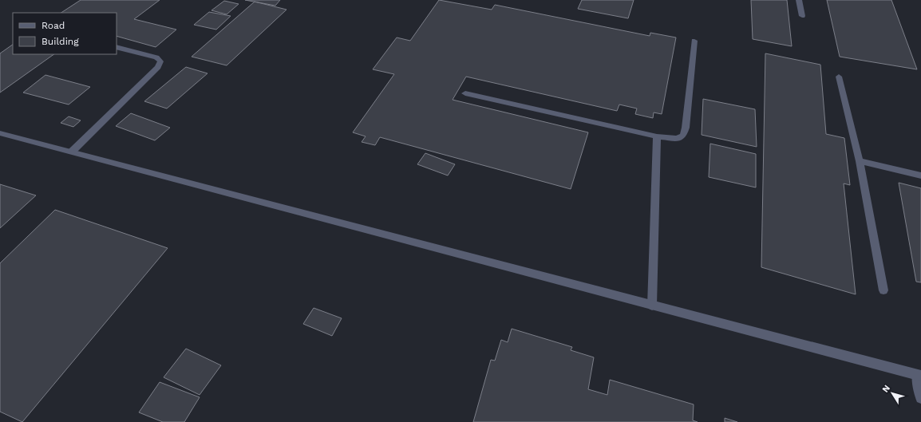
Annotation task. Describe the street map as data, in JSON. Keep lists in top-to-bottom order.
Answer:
{
  "legend": ["Road", "Building"],
  "north": "top left"
}
